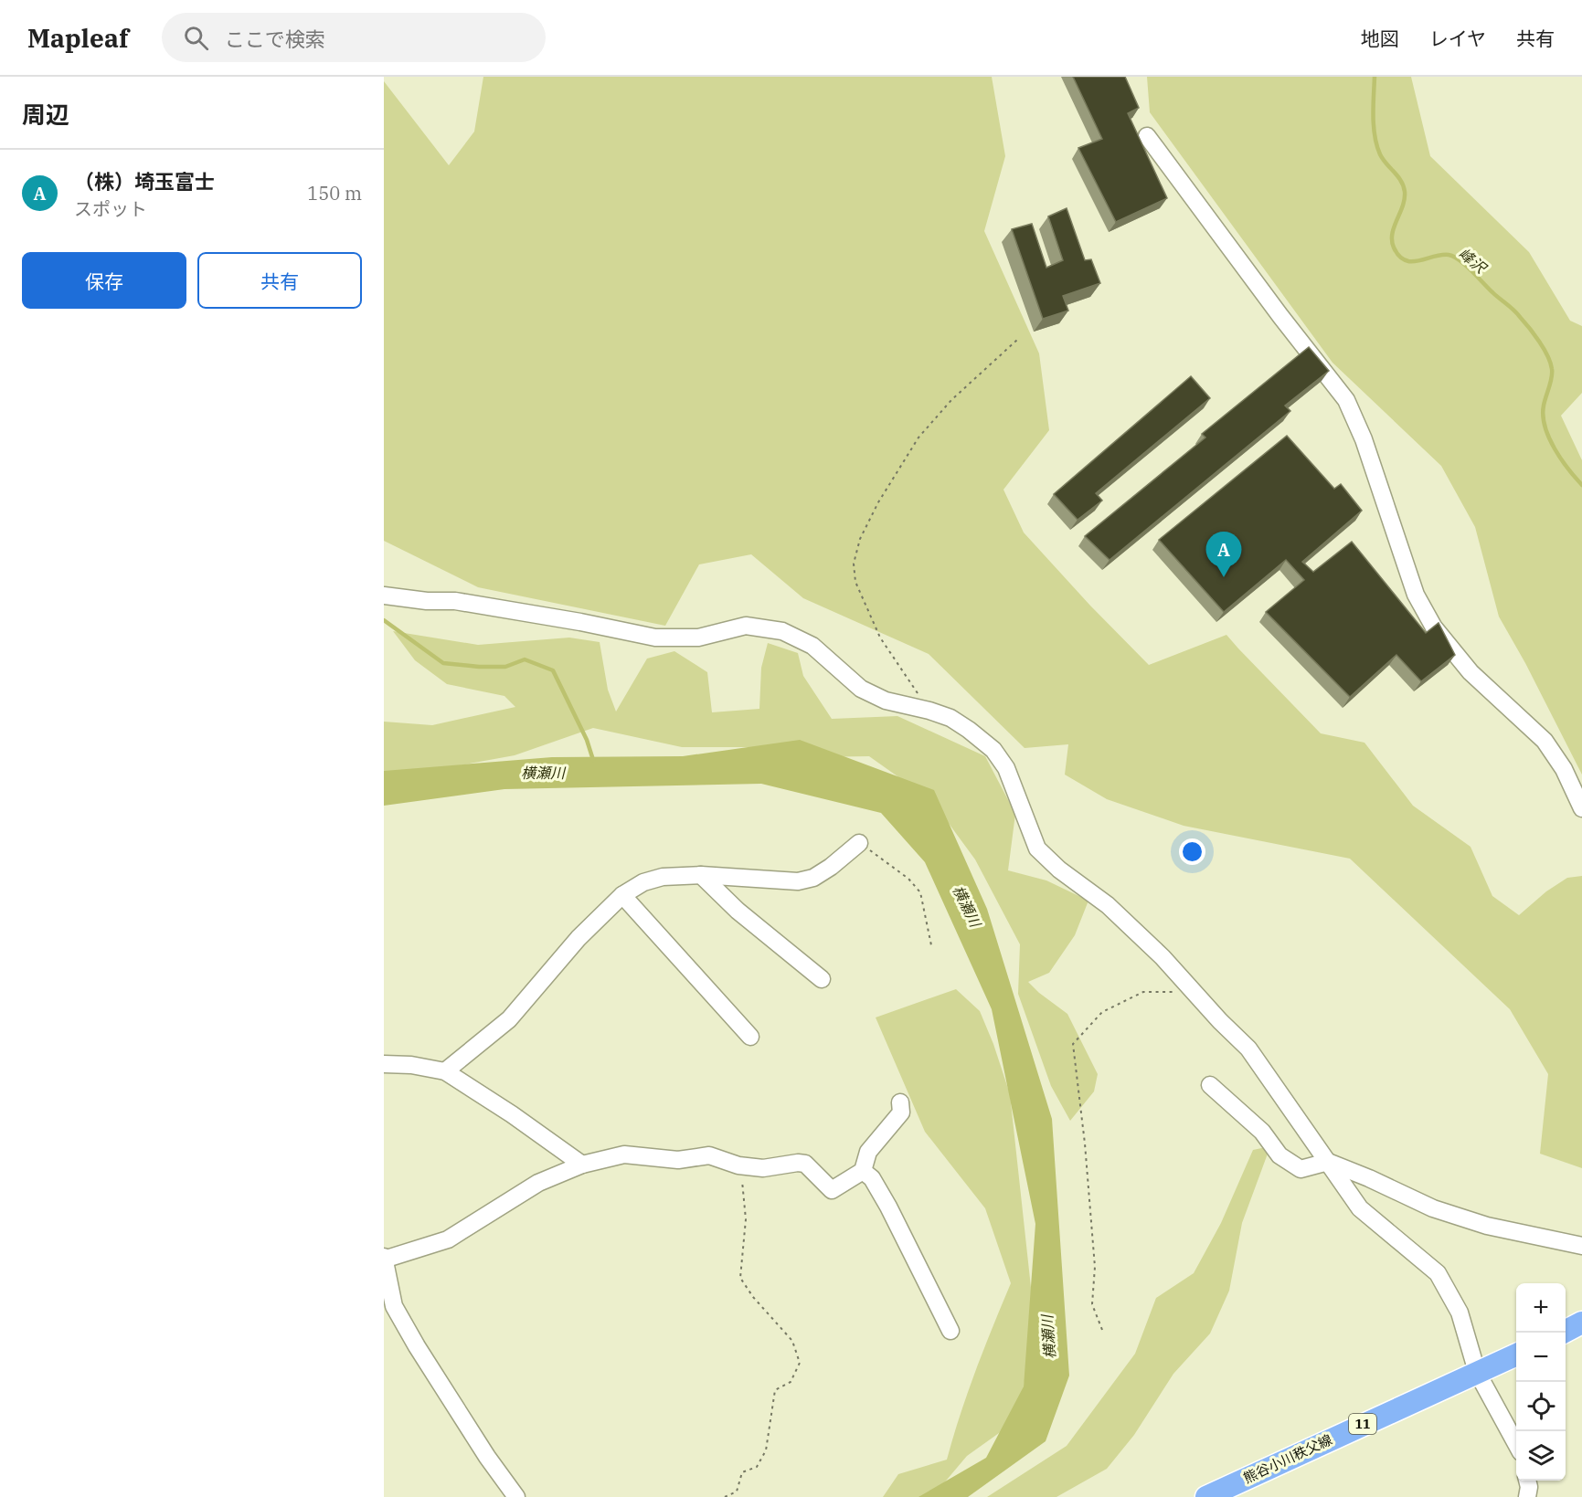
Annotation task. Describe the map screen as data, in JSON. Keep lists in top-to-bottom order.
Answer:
{
  "streets": {
    "main road": ["11", "熊谷小川秩父線"]
  },
  "water": ["峰沢", "横瀬川"],
  "page": {
    "header": "Mapleaf",
    "search": "ここで検索",
    "nav": ["地図", "レイヤ", "共有"],
    "heading": "周辺",
    "list": [
      {
        "mark": "A",
        "name": "（株）埼玉富士",
        "note": "スポット",
        "value": "150 m"
      }
    ],
    "buttons": ["保存", "共有"],
    "pins": "A",
    "map_buttons": ["+", "−"]
  }
}
